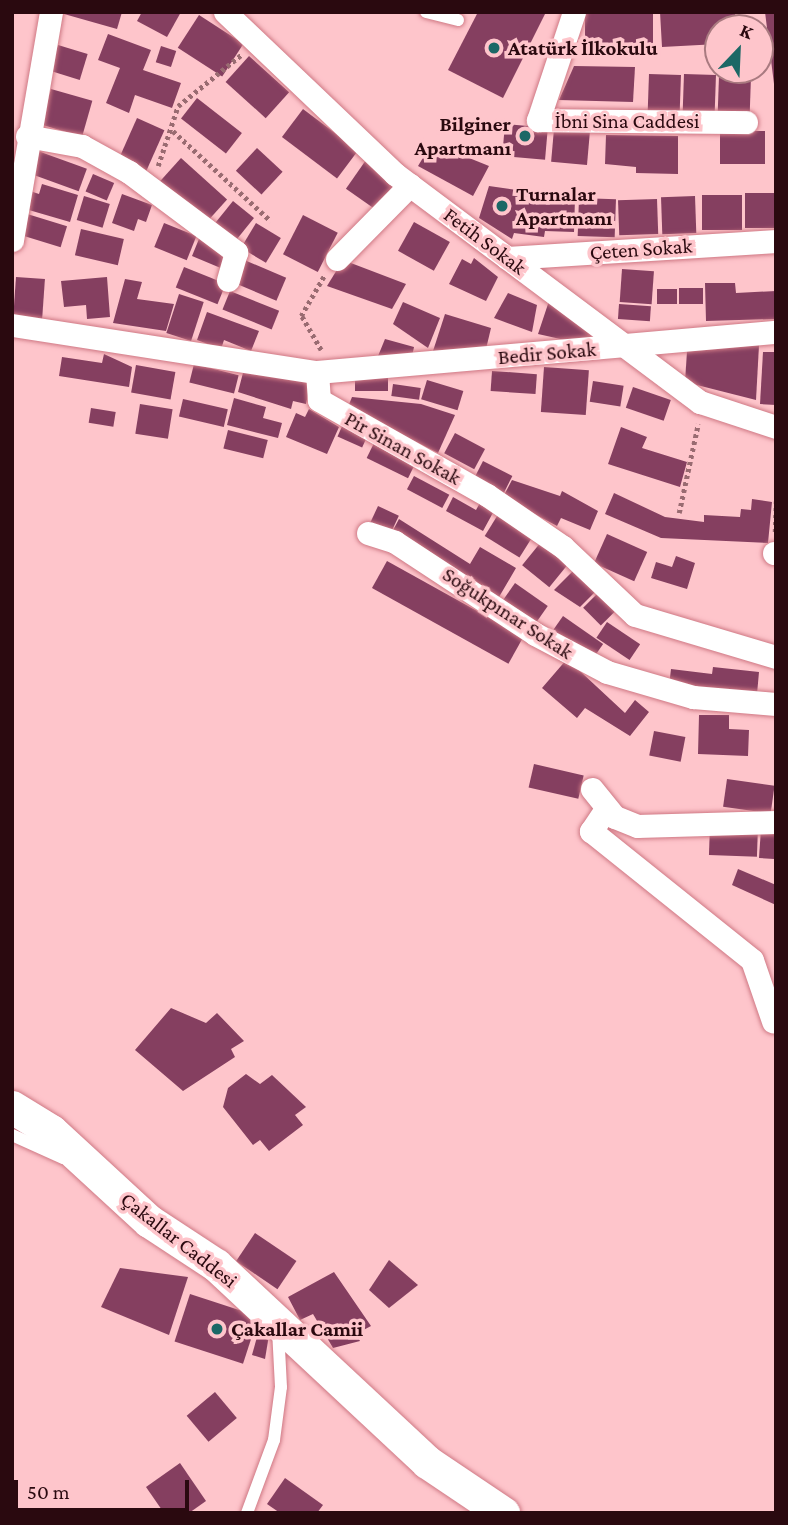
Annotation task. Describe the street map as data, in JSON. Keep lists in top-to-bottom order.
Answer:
{
  "streets": {
    "street": [
      "İbni Sina Caddesi",
      "Fetih Sokak",
      "Çeten Sokak",
      "Bedir Sokak",
      "Pir Sinan Sokak",
      "Soğukpınar Sokak",
      "Çakallar Caddesi"
    ]
  },
  "crossings": [
    ["Fetih Sokak", "Çeten Sokak"],
    ["Fetih Sokak", "Bedir Sokak"],
    ["Bedir Sokak", "Pir Sinan Sokak"]
  ],
  "places": [
    "Atatürk İlkokulu",
    "Bilginer Apartmanı",
    "Turnalar Apartmanı",
    "Çakallar Camii"
  ],
  "scale_bar": "50 m",
  "north": "top right"
}
